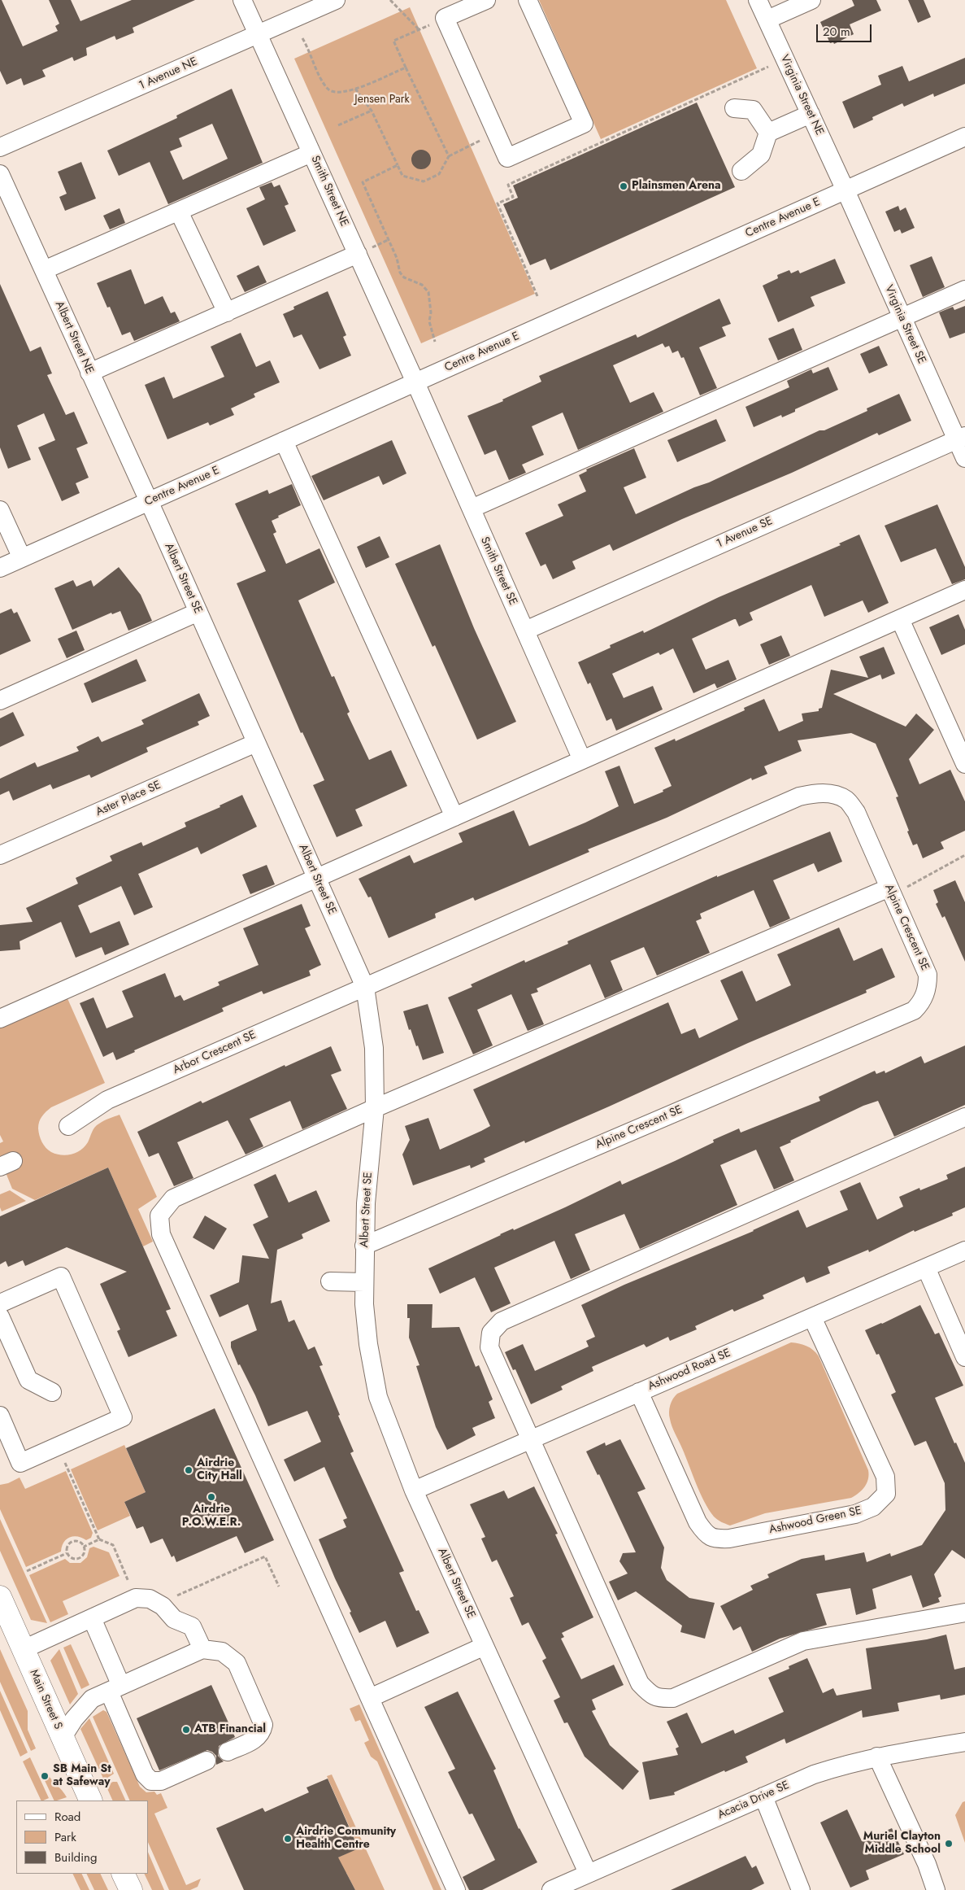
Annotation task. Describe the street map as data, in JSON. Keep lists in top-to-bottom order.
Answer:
{
  "streets": {
    "main road": ["Main Street S"],
    "street": [
      "1 Avenue NE",
      "Virginia Street NE",
      "Smith Street NE",
      "Centre Avenue E",
      "Virginia Street SE",
      "Albert Street NE",
      "1 Avenue SE",
      "Smith Street SE",
      "Albert Street SE",
      "Aster Place SE",
      "Alpine Crescent SE",
      "Arbor Crescent SE",
      "Ashwood Road SE",
      "Ashwood Green SE",
      "Acacia Drive SE"
    ]
  },
  "crossings": [
    ["1 Avenue NE", "Smith Street NE"],
    ["Virginia Street NE", "Centre Avenue E"],
    ["Virginia Street NE", "Virginia Street SE"],
    ["Smith Street NE", "Centre Avenue E"],
    ["Smith Street NE", "Smith Street SE"],
    ["Centre Avenue E", "Virginia Street SE"],
    ["Centre Avenue E", "Albert Street NE"],
    ["Centre Avenue E", "Smith Street SE"],
    ["Centre Avenue E", "Albert Street SE"],
    ["Virginia Street SE", "1 Avenue SE"],
    ["Albert Street NE", "Albert Street SE"],
    ["1 Avenue SE", "Smith Street SE"],
    ["Albert Street SE", "Aster Place SE"],
    ["Albert Street SE", "Alpine Crescent SE"],
    ["Albert Street SE", "Arbor Crescent SE"],
    ["Albert Street SE", "Ashwood Road SE"],
    ["Albert Street SE", "Acacia Drive SE"],
    ["Alpine Crescent SE", "Arbor Crescent SE"],
    ["Ashwood Road SE", "Ashwood Green SE"]
  ],
  "parks": ["Jensen Park"],
  "places": [
    "Plainsmen Arena",
    "Airdrie City Hall",
    "Airdrie P.O.W.E.R.",
    "ATB Financial",
    "SB Main St at Safeway",
    "Airdrie Community Health Centre",
    "Muriel Clayton Middle School"
  ],
  "legend": ["Road", "Park", "Building"],
  "scale_bar": "20 m"
}
